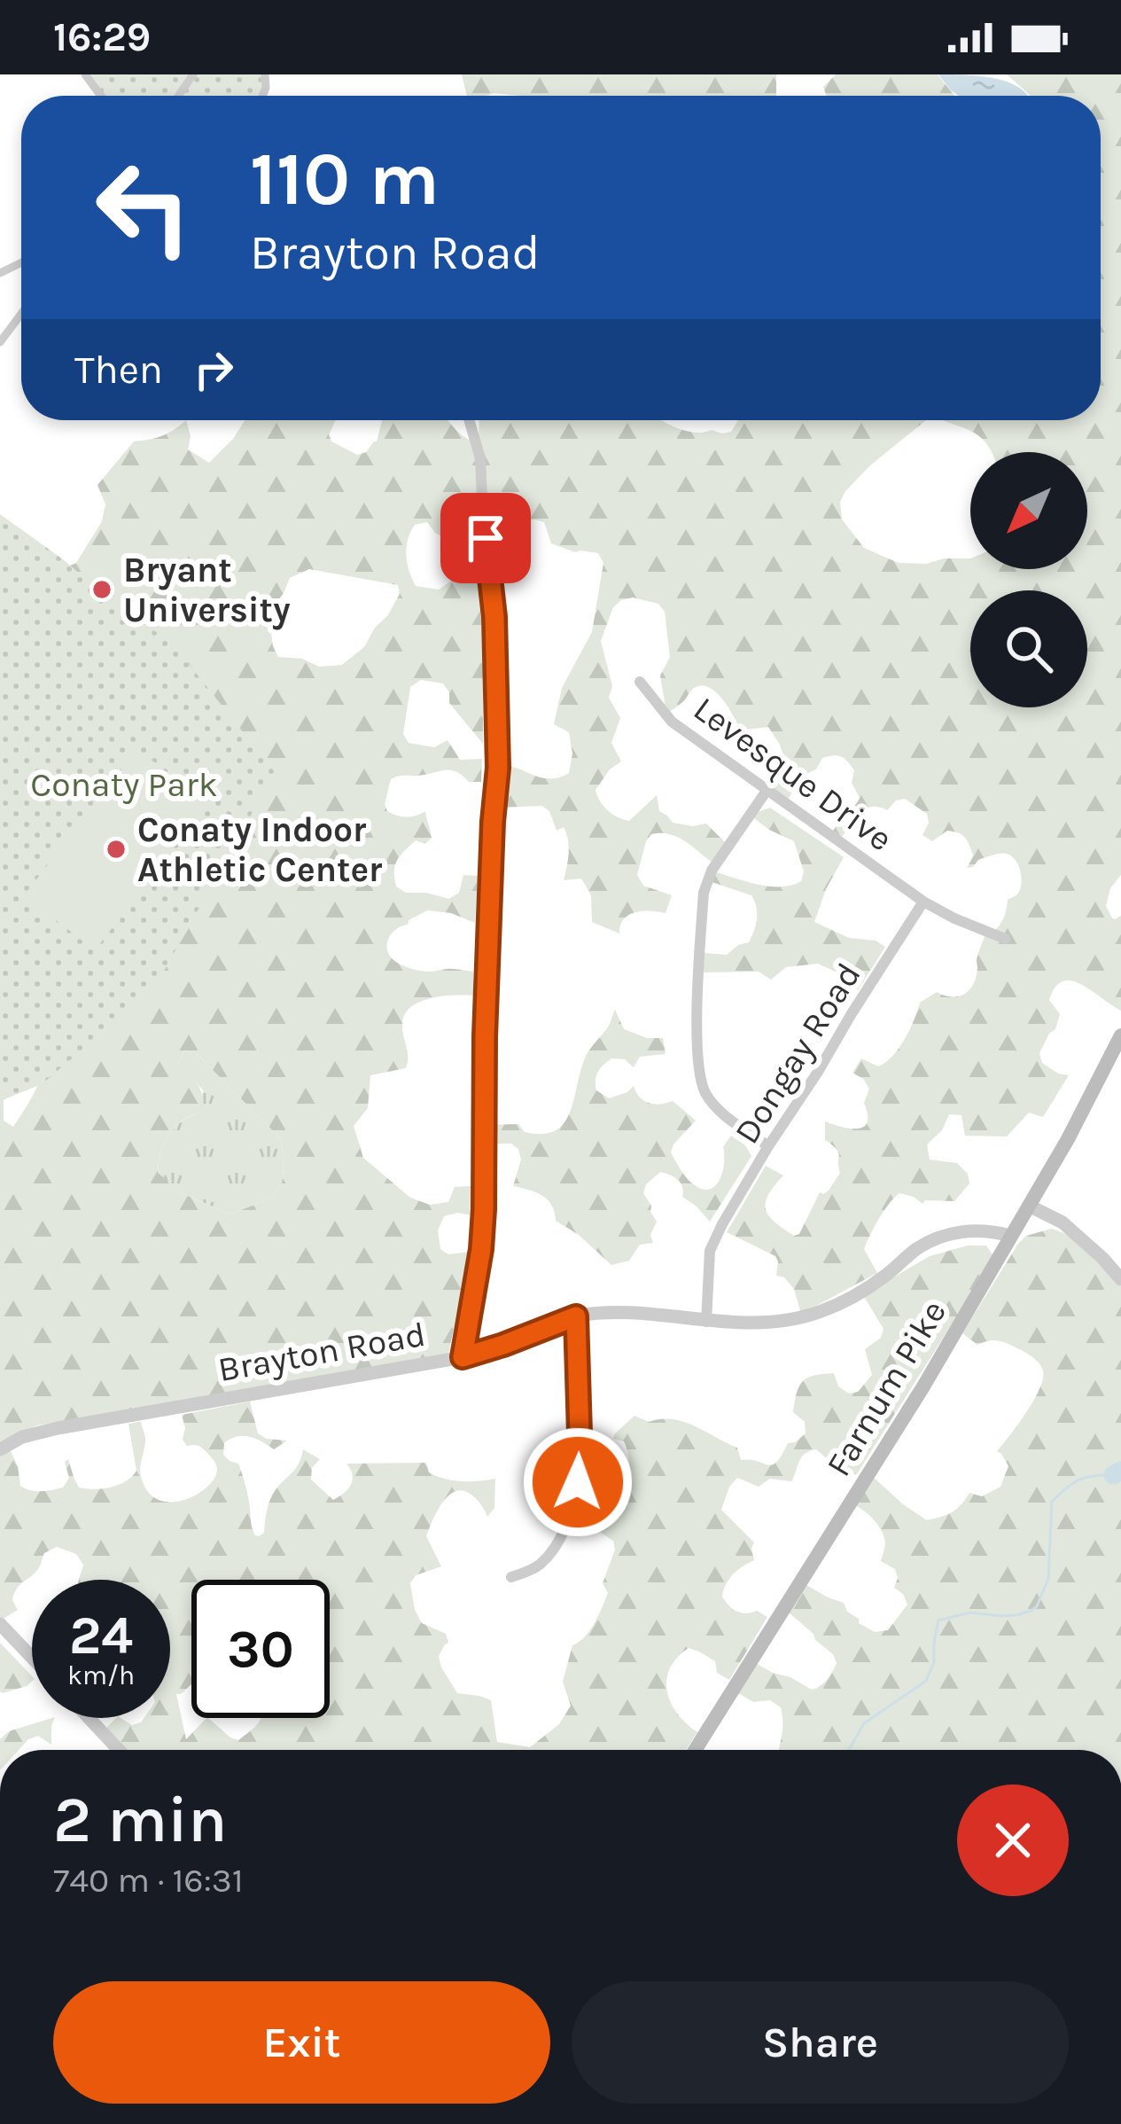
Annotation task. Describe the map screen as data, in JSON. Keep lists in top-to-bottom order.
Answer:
{
  "streets": {
    "main road": ["Farnum Pike"],
    "street": ["Levesque Drive", "Dongay Road", "Brayton Road"]
  },
  "crossings": [
    ["Levesque Drive", "Dongay Road"],
    ["Dongay Road", "Brayton Road"],
    ["Brayton Road", "Farnum Pike"]
  ],
  "parks": ["Conaty Park"],
  "places": ["Bryant University", "Conaty Indoor Athletic Center"],
  "north": "bottom left",
  "page": {
    "status": "16:29",
    "turn": ["110 m", "Brayton Road"],
    "then": "Then",
    "speed": "24 km/h",
    "limit": "30",
    "heading": ["2 min", "740 m · 16:31"],
    "buttons": ["Exit", "Share"]
  }
}
